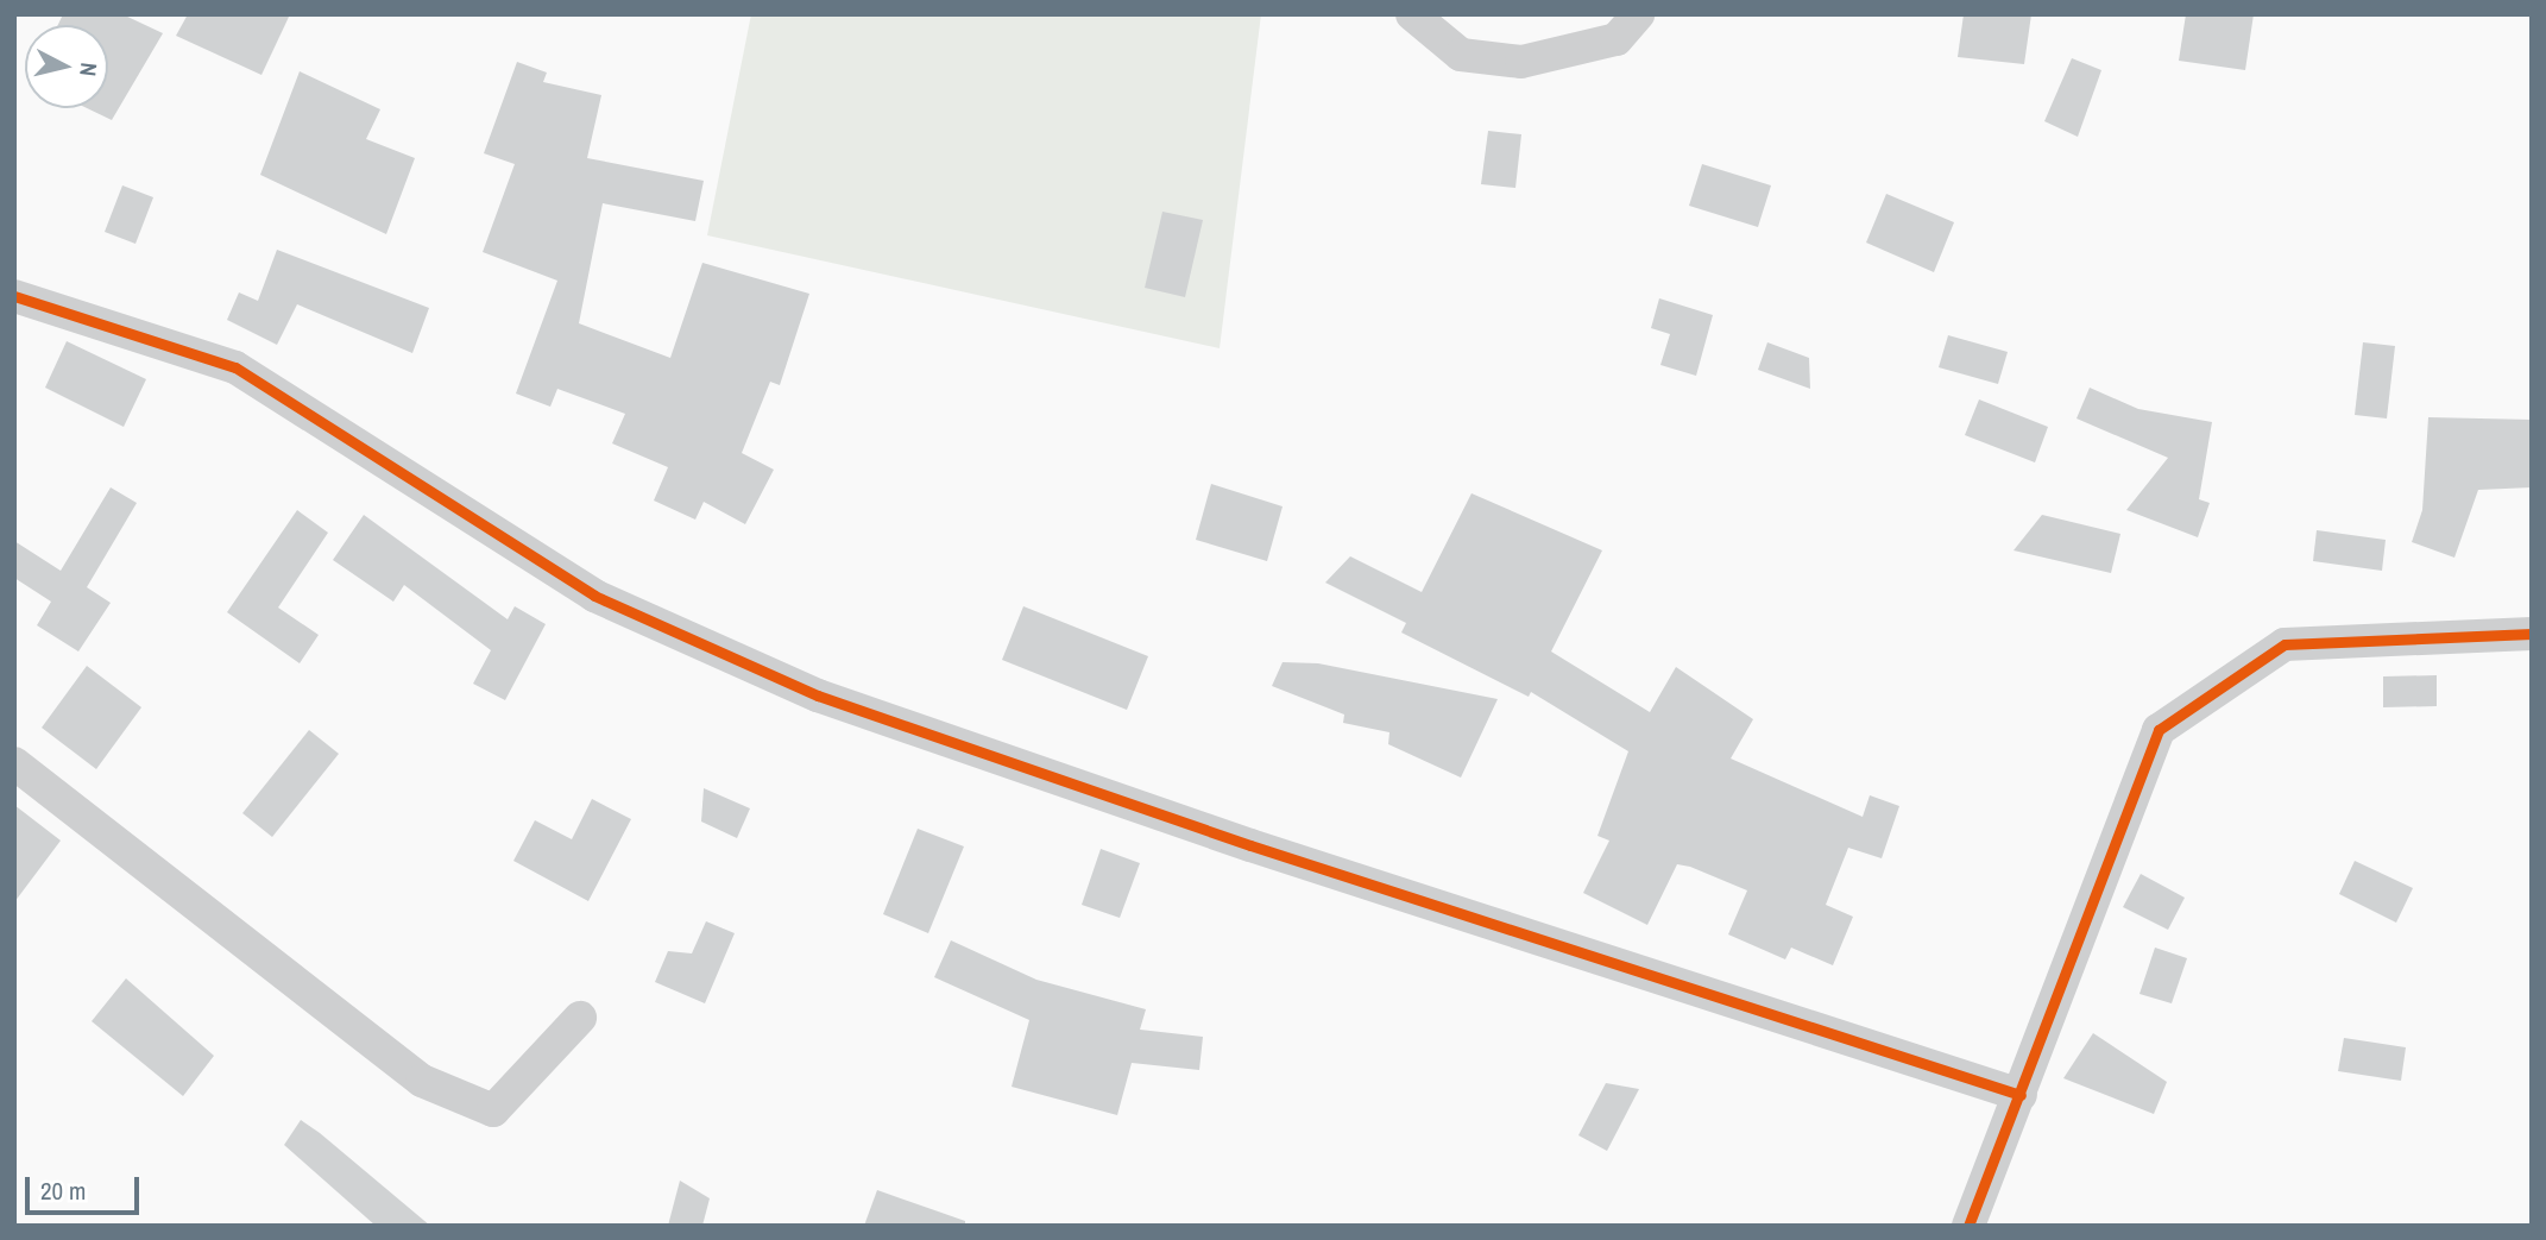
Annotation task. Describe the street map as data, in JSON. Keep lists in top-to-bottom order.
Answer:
{
  "scale_bar": "20 m",
  "north": "right"
}
